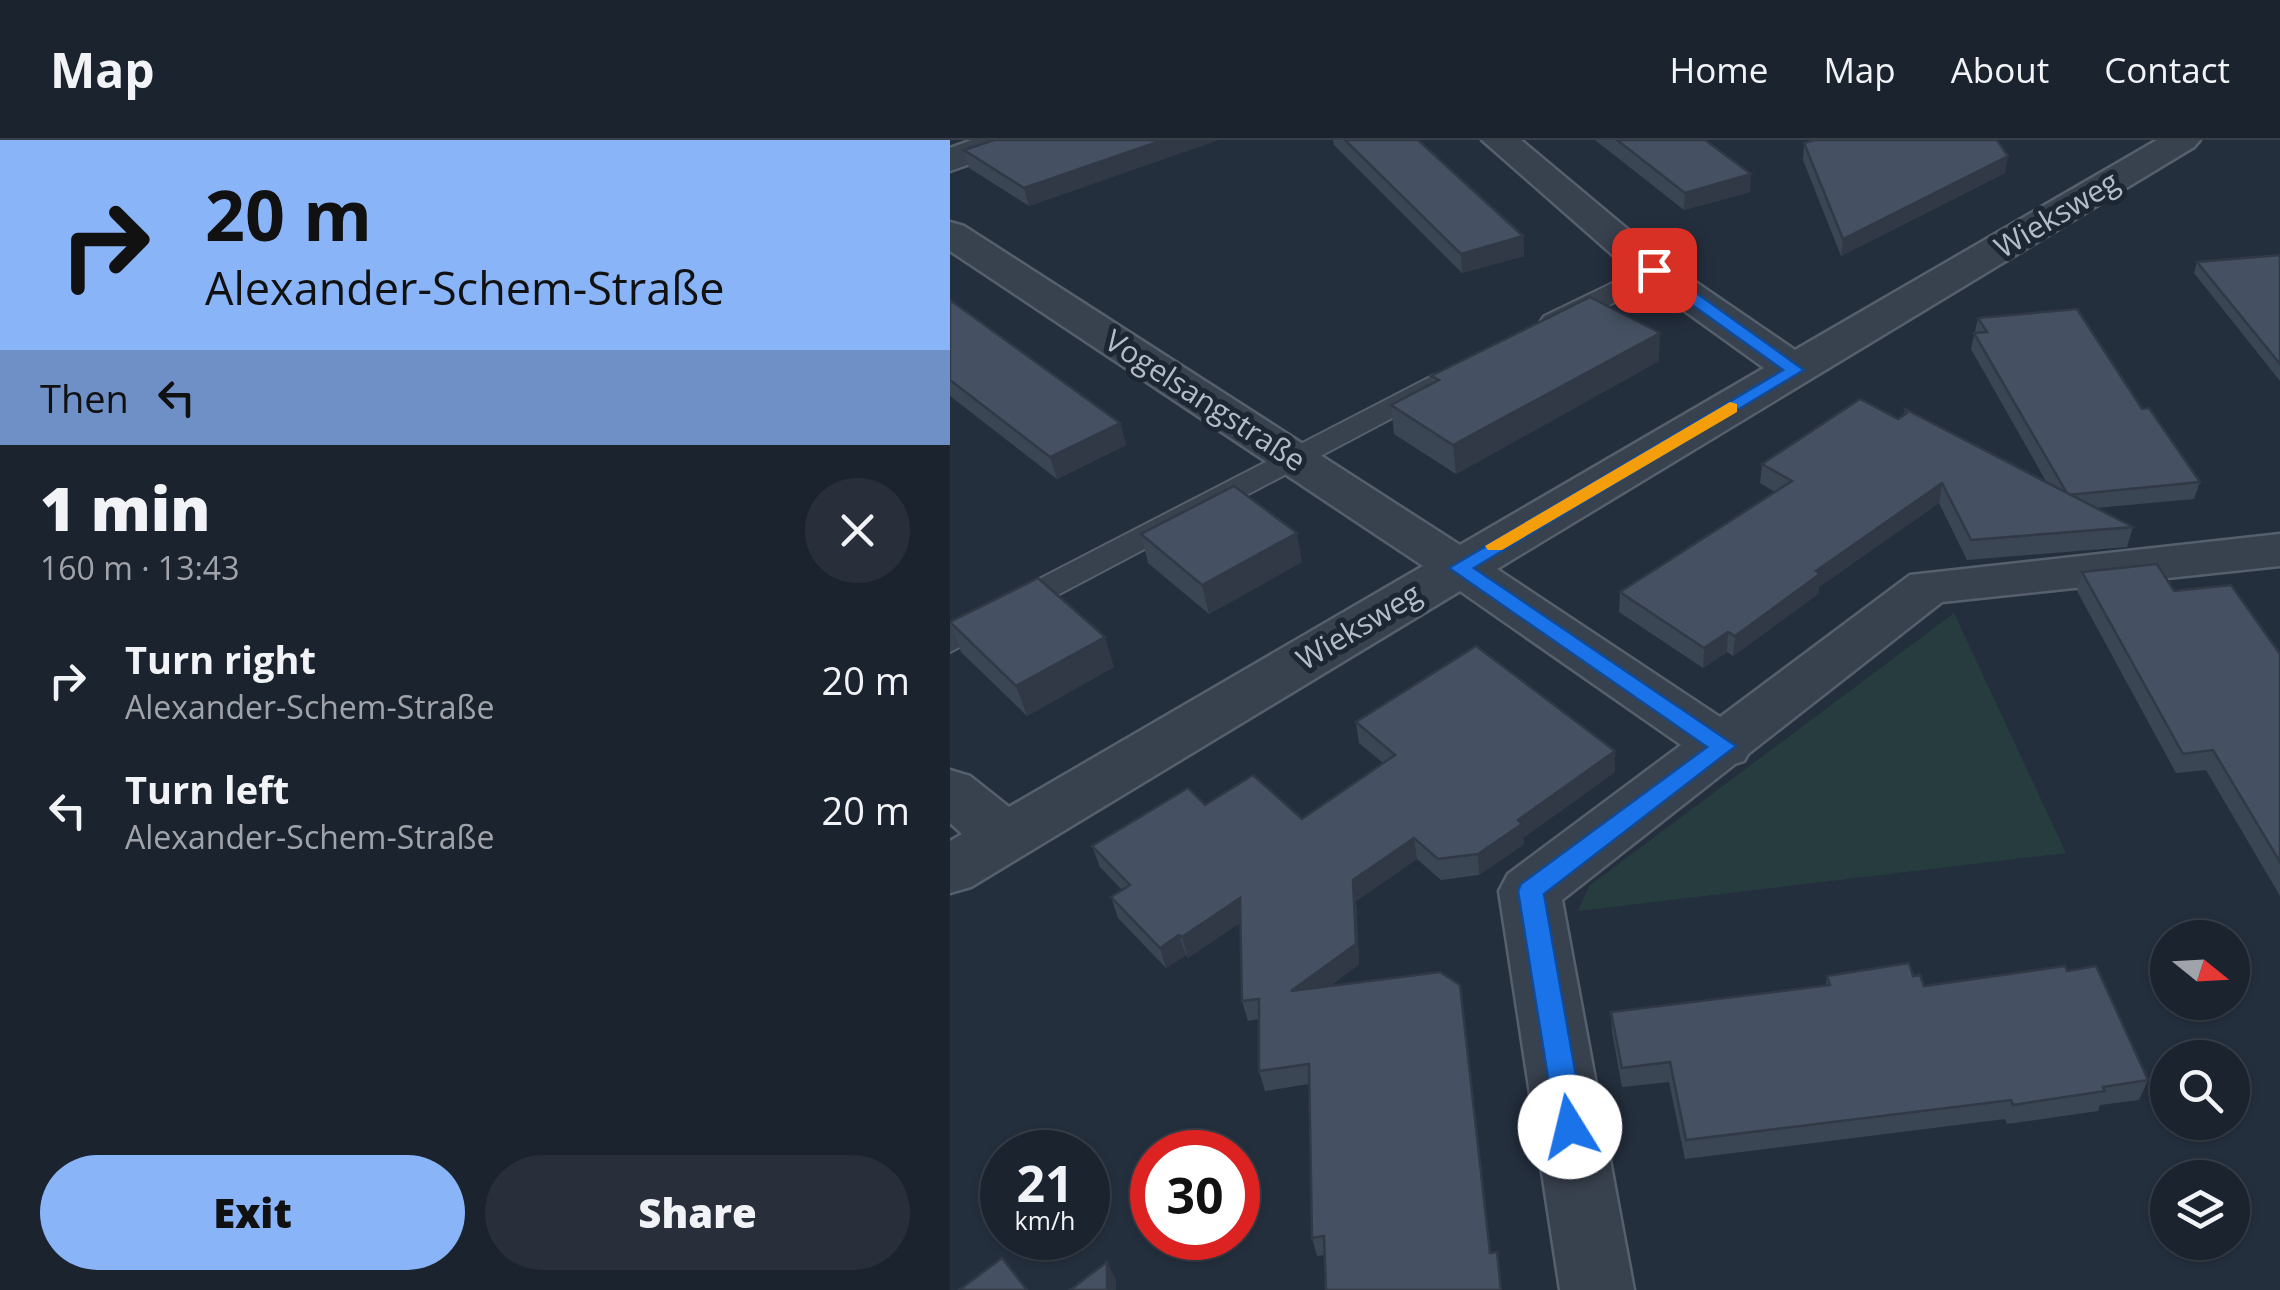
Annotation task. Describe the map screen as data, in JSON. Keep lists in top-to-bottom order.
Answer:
{
  "streets": {
    "street": ["Wieksweg", "Vogelsangstraße"]
  },
  "crossings": [
    ["Wieksweg", "Vogelsangstraße"]
  ],
  "north": "right",
  "page": {
    "header": "Map",
    "nav": [
      "Home",
      "Map",
      "About",
      "Contact"
    ],
    "turn": ["20 m", "Alexander-Schem-Straße"],
    "then": "Then",
    "heading": ["1 min", "160 m · 13:43"],
    "list": [
      {
        "name": "Turn right",
        "note": "Alexander-Schem-Straße",
        "value": "20 m"
      },
      {
        "name": "Turn left",
        "note": "Alexander-Schem-Straße",
        "value": "20 m"
      }
    ],
    "speed": "21 km/h",
    "limit": "30",
    "buttons": ["Exit", "Share"]
  }
}
